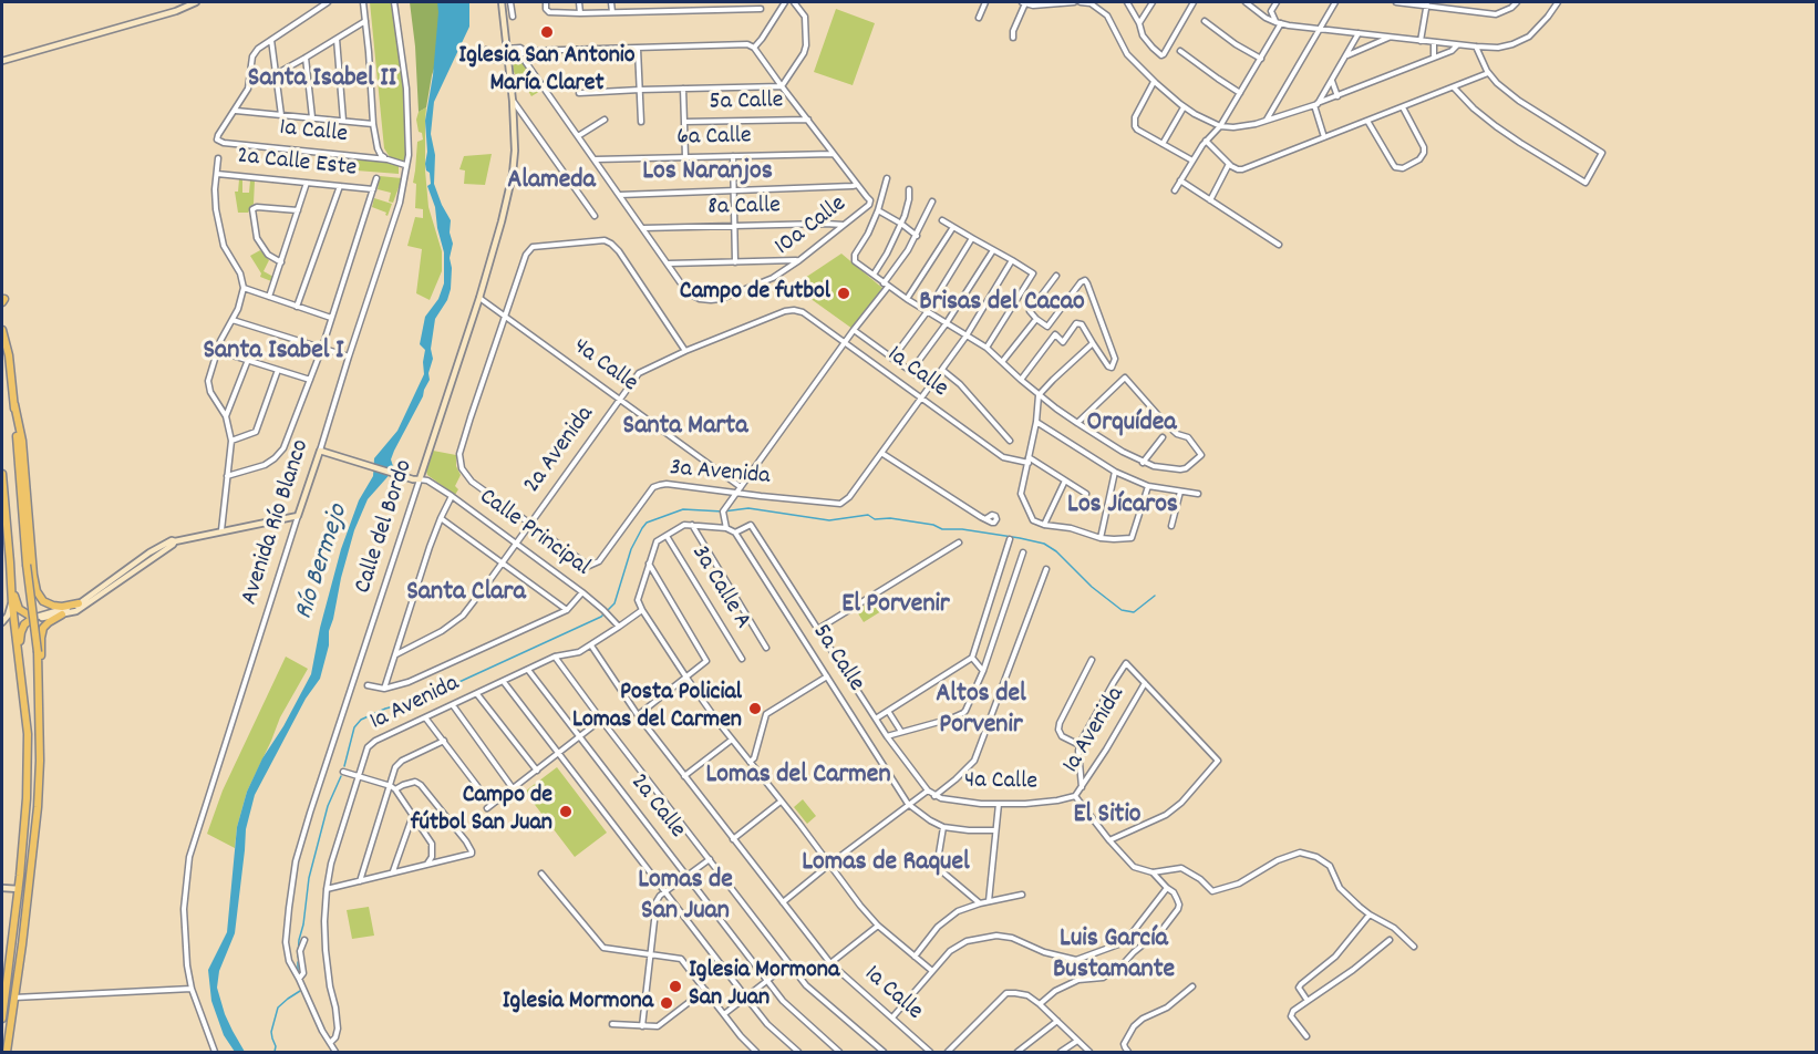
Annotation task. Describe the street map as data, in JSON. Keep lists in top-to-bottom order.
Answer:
{
  "streets": {
    "street": [
      "5a Calle",
      "1a Calle",
      "6a Calle",
      "2a Calle Este",
      "8a Calle",
      "10a Calle",
      "4a Calle",
      "2a Avenida",
      "3a Avenida",
      "Avenida Río Blanco",
      "Calle del Bordo",
      "Calle Principal",
      "3a Calle A",
      "1a Avenida",
      "2a Calle"
    ]
  },
  "crossings": [
    ["1a Calle", "2a Avenida"],
    ["1a Calle", "Avenida Río Blanco"],
    ["1a Calle", "1a Avenida"],
    ["8a Calle", "10a Calle"],
    ["4a Calle", "2a Avenida"],
    ["4a Calle", "Calle del Bordo"],
    ["4a Calle", "1a Avenida"],
    ["2a Avenida", "3a Avenida"],
    ["2a Avenida", "Calle Principal"],
    ["2a Avenida", "1a Avenida"],
    ["Calle del Bordo", "Calle Principal"],
    ["Calle del Bordo", "1a Avenida"],
    ["Calle Principal", "1a Avenida"],
    ["1a Avenida", "2a Calle"]
  ],
  "districts": [
    "Santa Isabel II",
    "Los Naranjos",
    "Alameda",
    "Brisas del Cacao",
    "Santa Isabel I",
    "Orquídea",
    "Santa Marta",
    "Los Jícaros",
    "Santa Clara",
    "El Porvenir",
    "Altos del Porvenir",
    "Lomas del Carmen",
    "El Sitio",
    "Lomas de Raquel",
    "Lomas de San Juan",
    "Luis García Bustamante"
  ],
  "water": ["Río Bermejo"],
  "places": [
    "Iglesia San Antonio María Claret",
    "Campo de futbol",
    "Posta Policial Lomas del Carmen",
    "Campo de fútbol San Juan",
    "Iglesia Mormona San Juan",
    "Iglesia Mormona"
  ]
}
